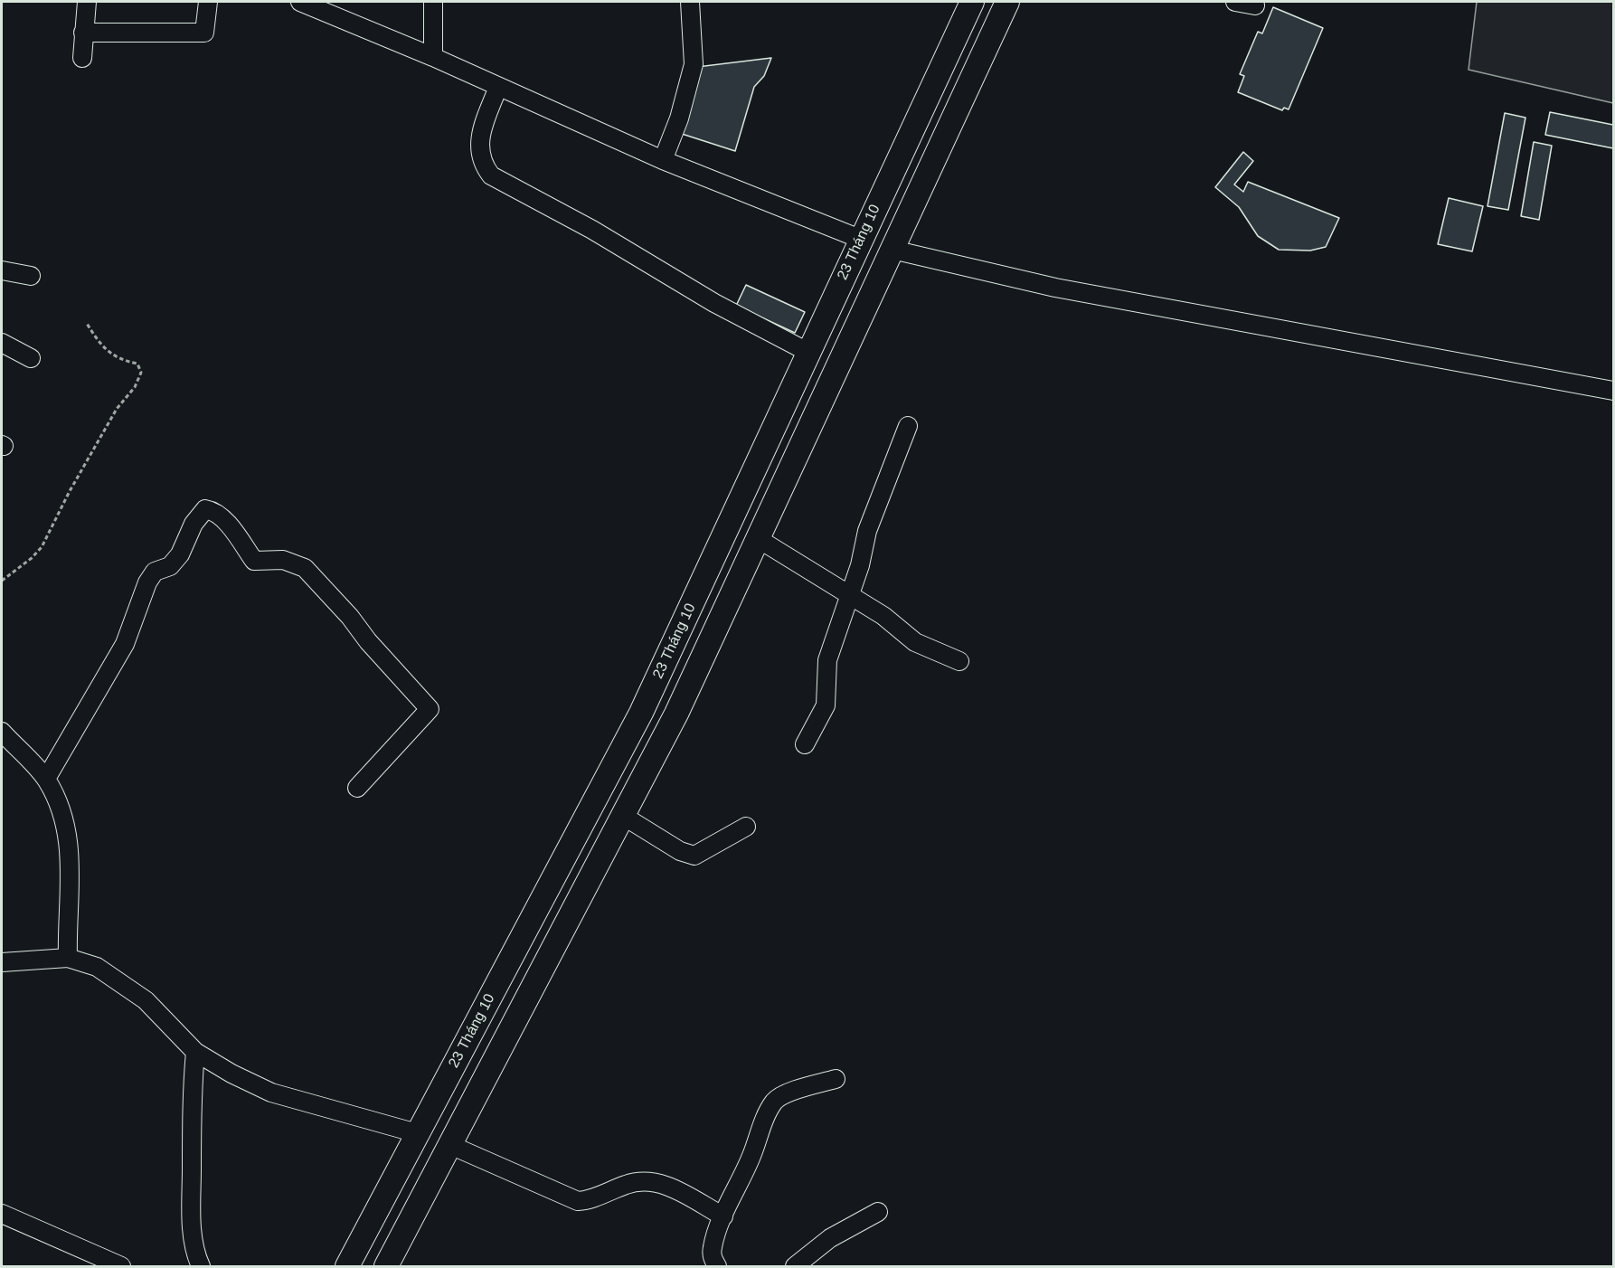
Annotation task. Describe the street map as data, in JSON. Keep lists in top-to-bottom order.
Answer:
{
  "streets": {
    "main road": ["23 Tháng 10"]
  }
}
